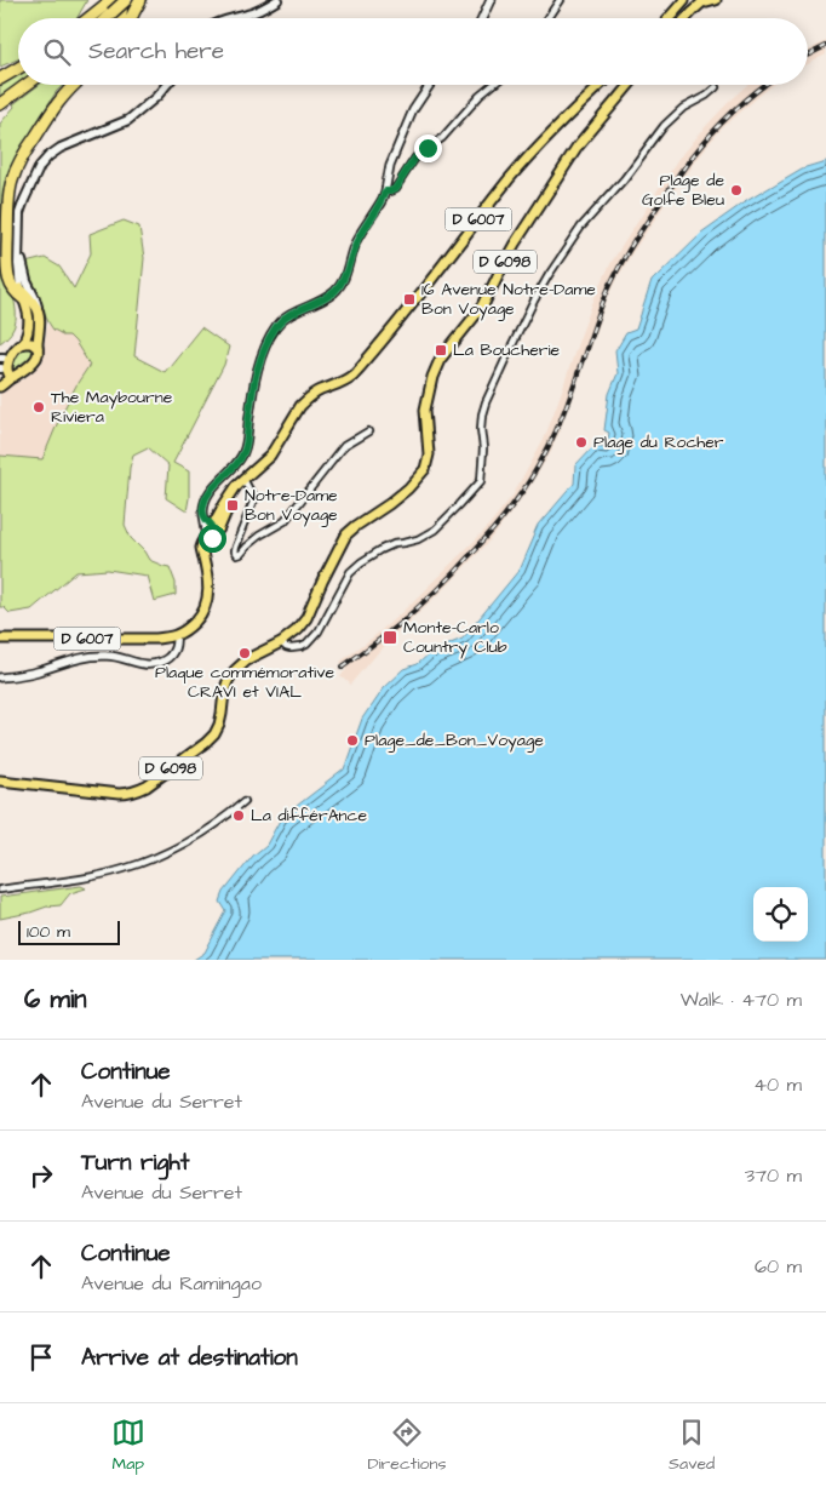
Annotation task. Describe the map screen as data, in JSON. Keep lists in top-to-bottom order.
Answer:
{
  "streets": {
    "main road": ["D 6007", "D 6098"]
  },
  "places": {
    "other": [
      "Plage de Golfe Bleu",
      "The Maybourne Riviera",
      "Plage du Rocher",
      "Plaque commémorative CRAVI et VIAL",
      "Plage_de_Bon_Voyage",
      "La différAnce"
    ],
    "transit": [
      "16 Avenue Notre-Dame Bon Voyage",
      "La Boucherie",
      "Notre-Dame Bon Voyage",
      "Monte-Carlo Country Club"
    ]
  },
  "scale_bar": "100 m",
  "page": {
    "search": "Search here",
    "scale": "100 m",
    "heading": ["6 min", "Walk · 470 m"],
    "list": [
      ["Continue", "Avenue du Serret", "40 m"],
      ["Turn right", "Avenue du Serret", "370 m"],
      ["Continue", "Avenue du Ramingao", "60 m"],
      "Arrive at destination"
    ],
    "nav": ["Map", "Directions", "Saved"]
  }
}
